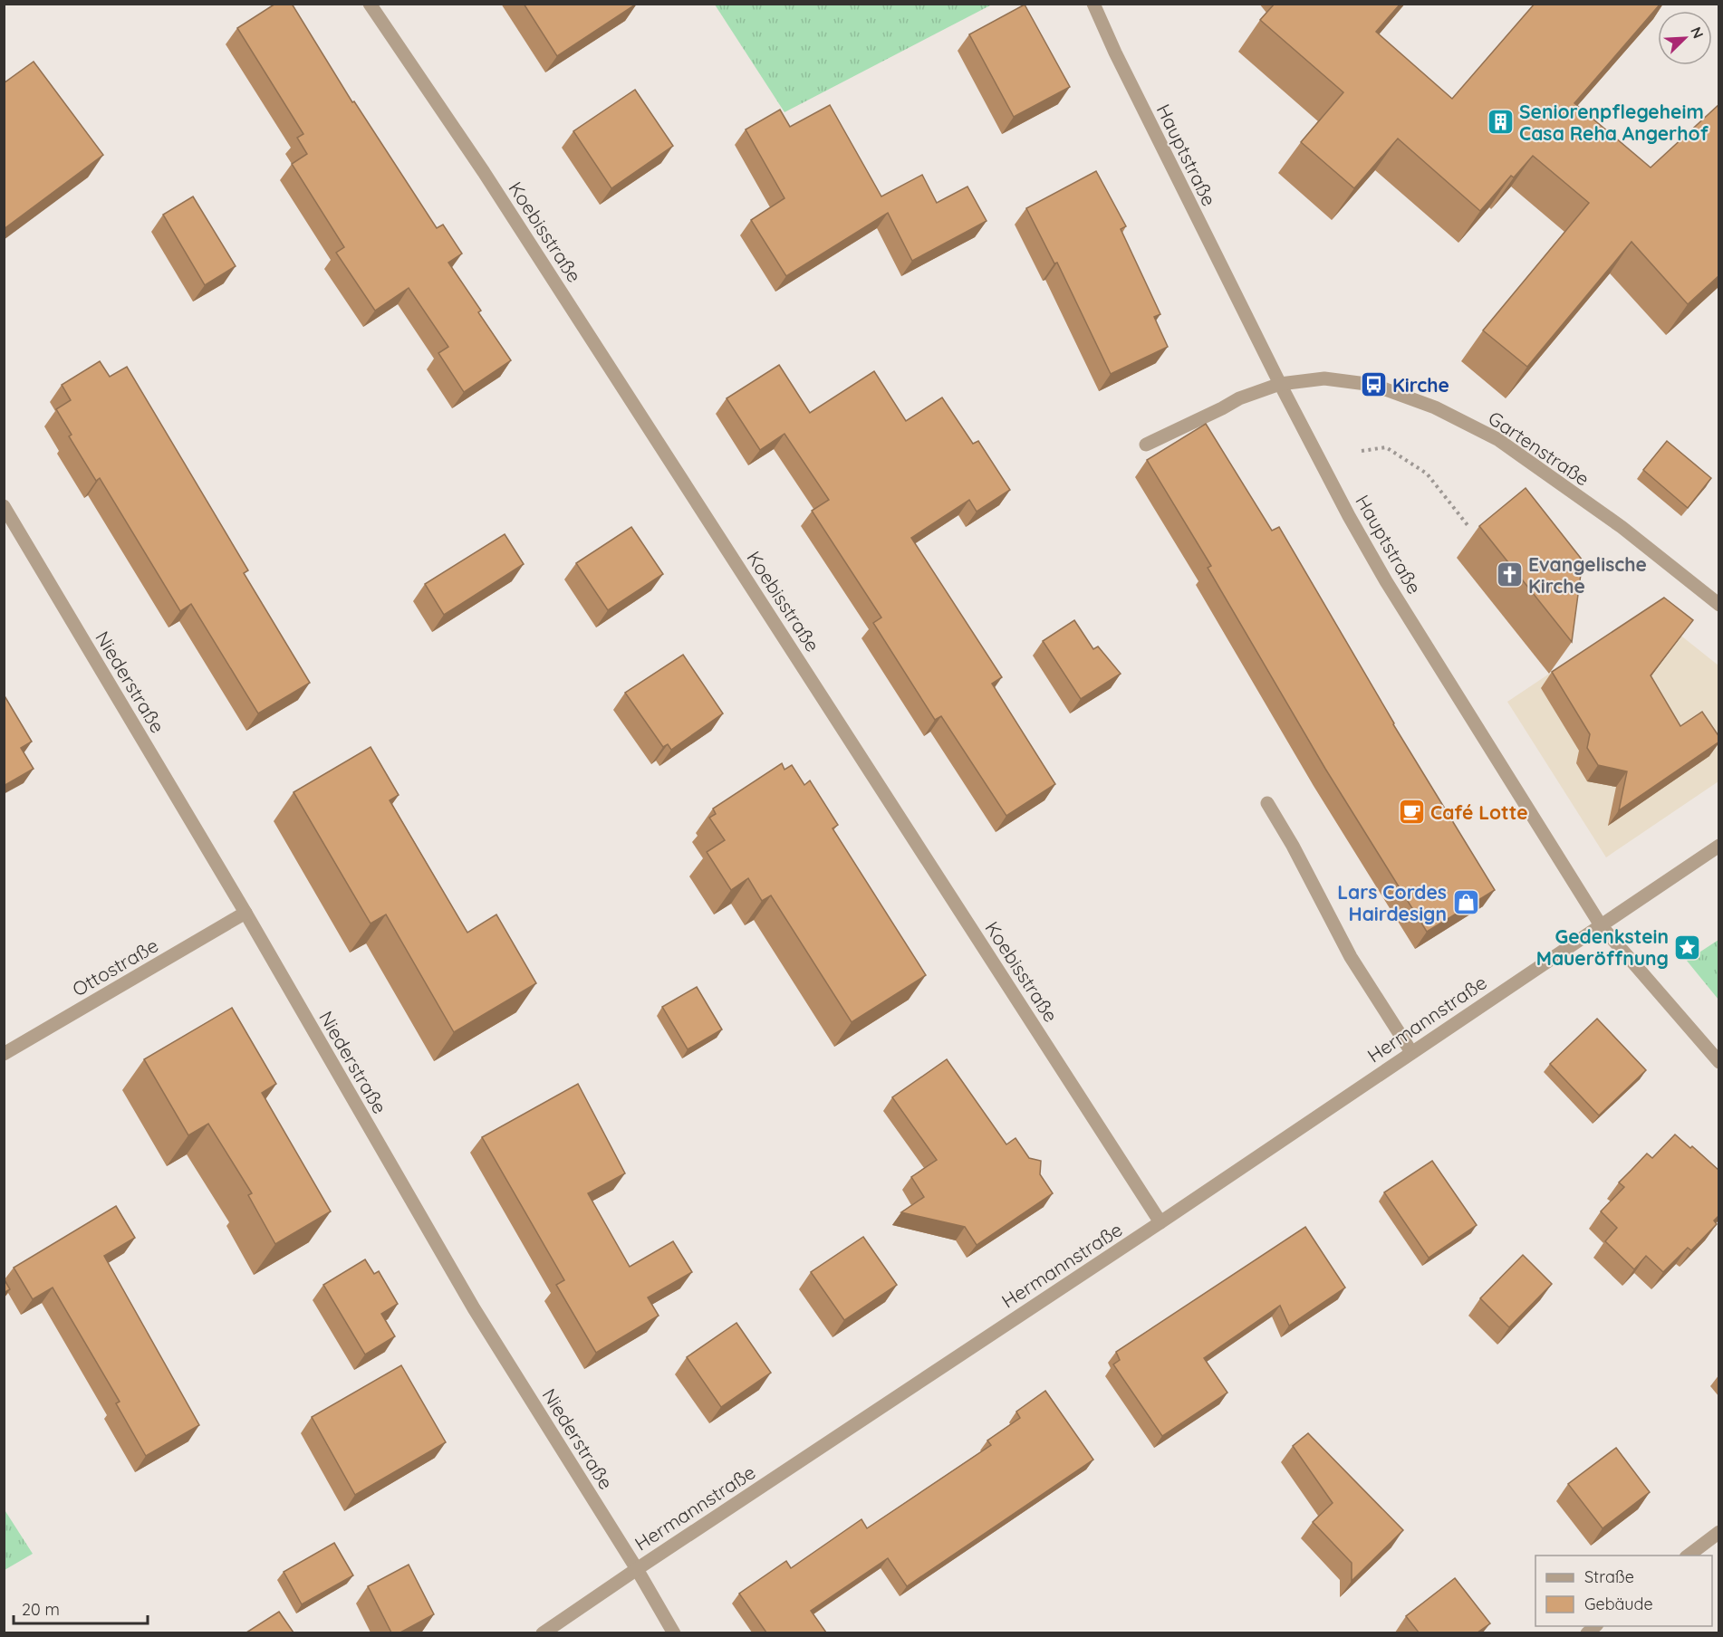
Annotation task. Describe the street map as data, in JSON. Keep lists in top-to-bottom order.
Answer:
{
  "streets": {
    "street": [
      "Hauptstraße",
      "Koebisstraße",
      "Gartenstraße",
      "Niederstraße",
      "Ottostraße",
      "Hermannstraße"
    ]
  },
  "crossings": [
    ["Hauptstraße", "Gartenstraße"],
    ["Hauptstraße", "Hermannstraße"],
    ["Koebisstraße", "Hermannstraße"],
    ["Niederstraße", "Ottostraße"],
    ["Niederstraße", "Hermannstraße"]
  ],
  "places": {
    "building": ["Seniorenpflegeheim Casa Reha Angerhof"],
    "bus stop": ["Kirche"],
    "church": ["Evangelische Kirche"],
    "cafe": ["Café Lotte"],
    "shop": ["Lars Cordes Hairdesign"],
    "place": ["Gedenkstein Maueröffnung"]
  },
  "legend": ["Straße", "Gebäude"],
  "scale_bar": "20 m",
  "north": "top right"
}
